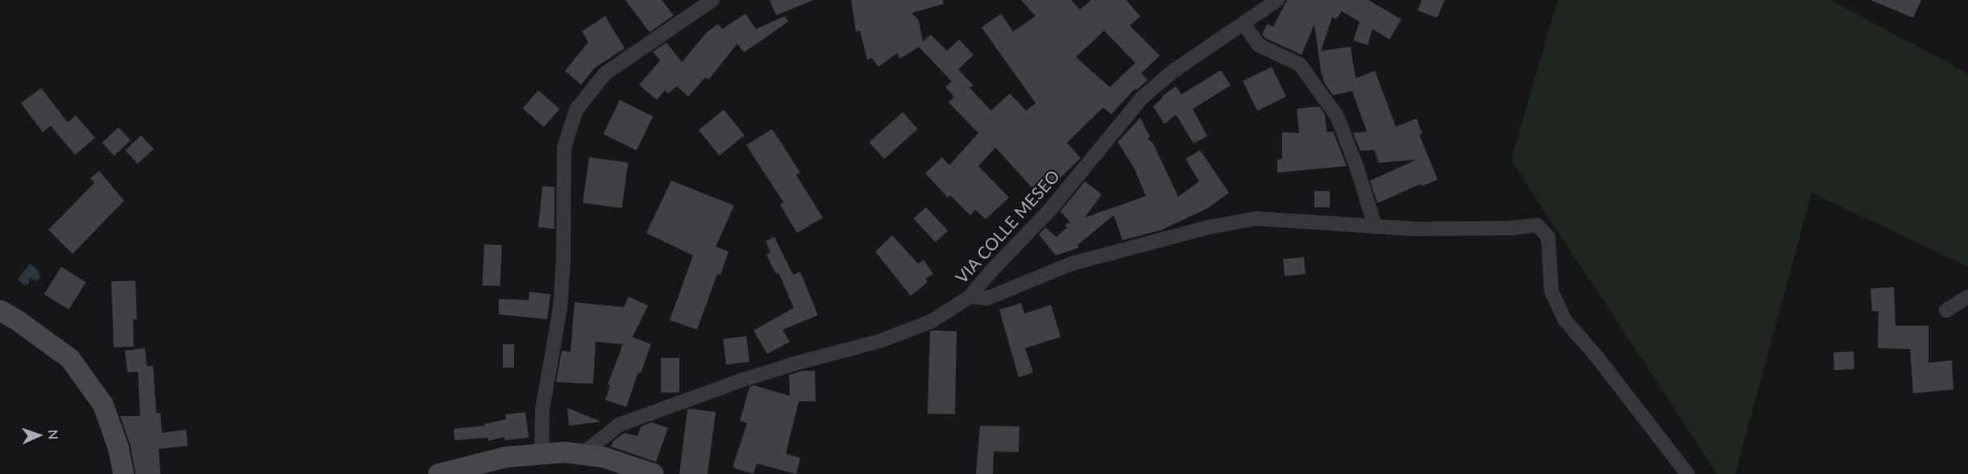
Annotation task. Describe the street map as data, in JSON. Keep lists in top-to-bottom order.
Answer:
{
  "streets": {
    "street": ["VIA COLLE MESEO"]
  },
  "north": "right"
}
